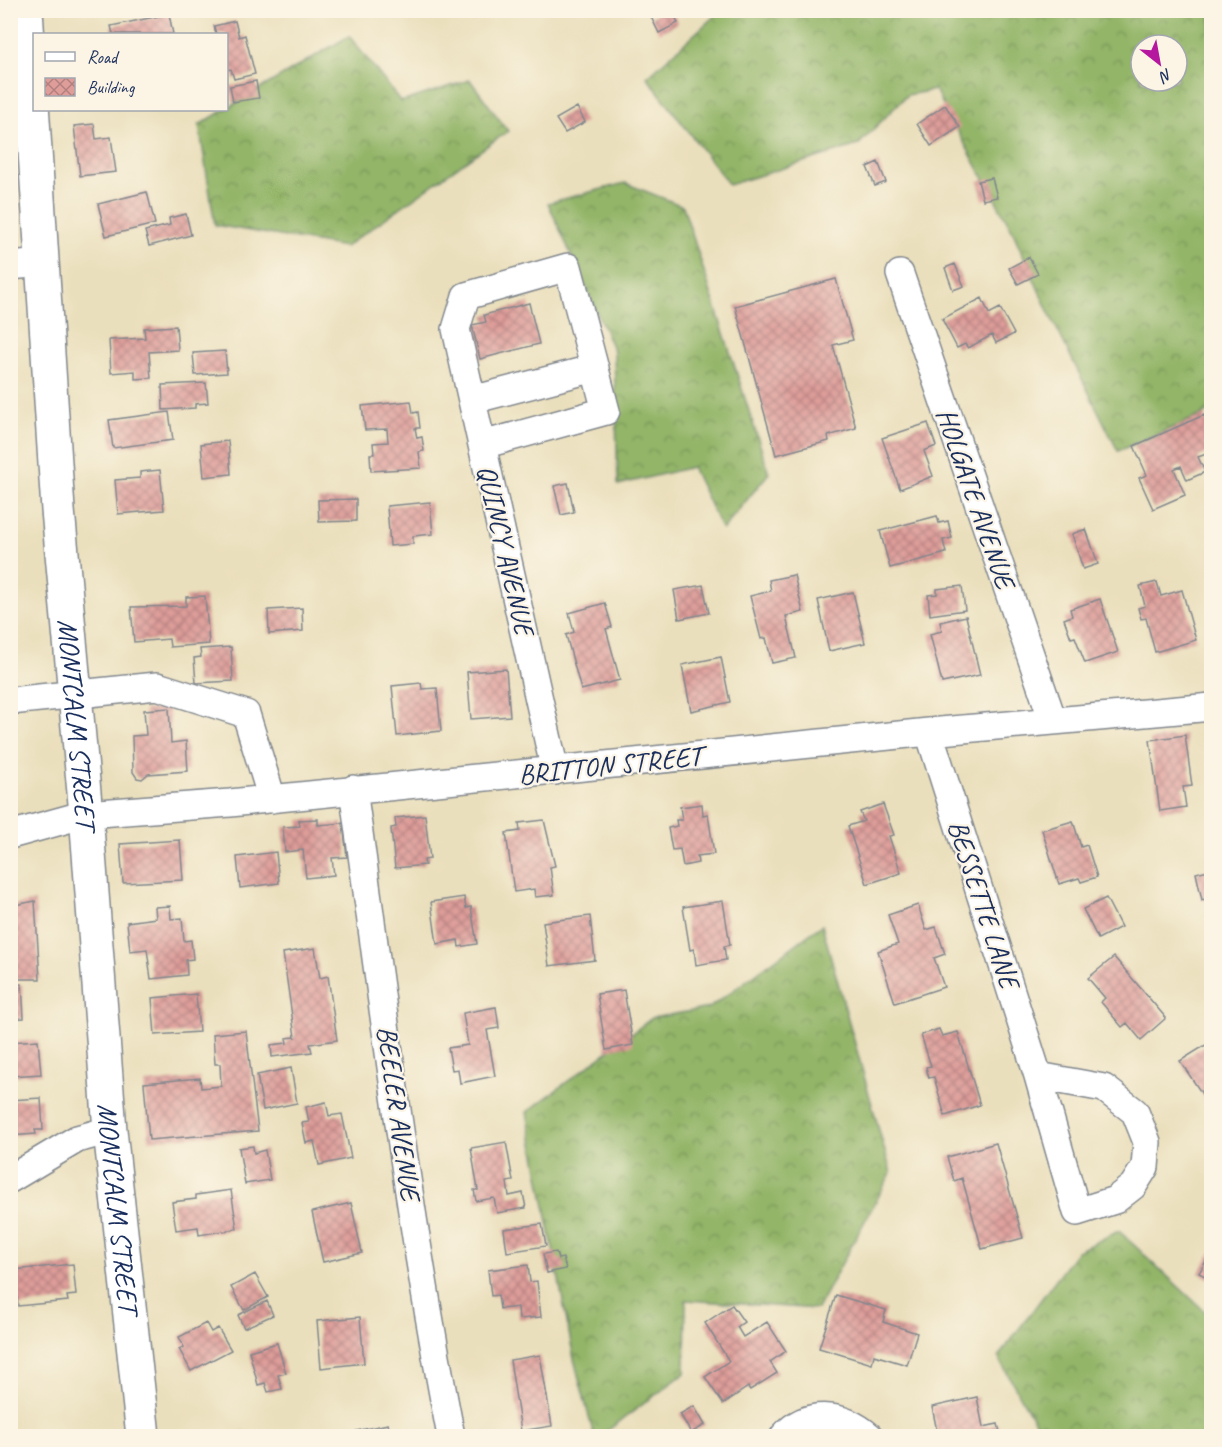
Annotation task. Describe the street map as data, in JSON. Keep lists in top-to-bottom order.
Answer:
{
  "streets": {
    "main road": ["MONTCALM STREET"],
    "street": [
      "HOLGATE AVENUE",
      "QUINCY AVENUE",
      "BRITTON STREET",
      "BESSETTE LANE",
      "BEELER AVENUE"
    ]
  },
  "crossings": [
    ["HOLGATE AVENUE", "BRITTON STREET"],
    ["QUINCY AVENUE", "BRITTON STREET"],
    ["MONTCALM STREET", "BRITTON STREET"],
    ["BRITTON STREET", "BESSETTE LANE"],
    ["BRITTON STREET", "BEELER AVENUE"]
  ],
  "legend": ["Road", "Building"],
  "north": "bottom right"
}
